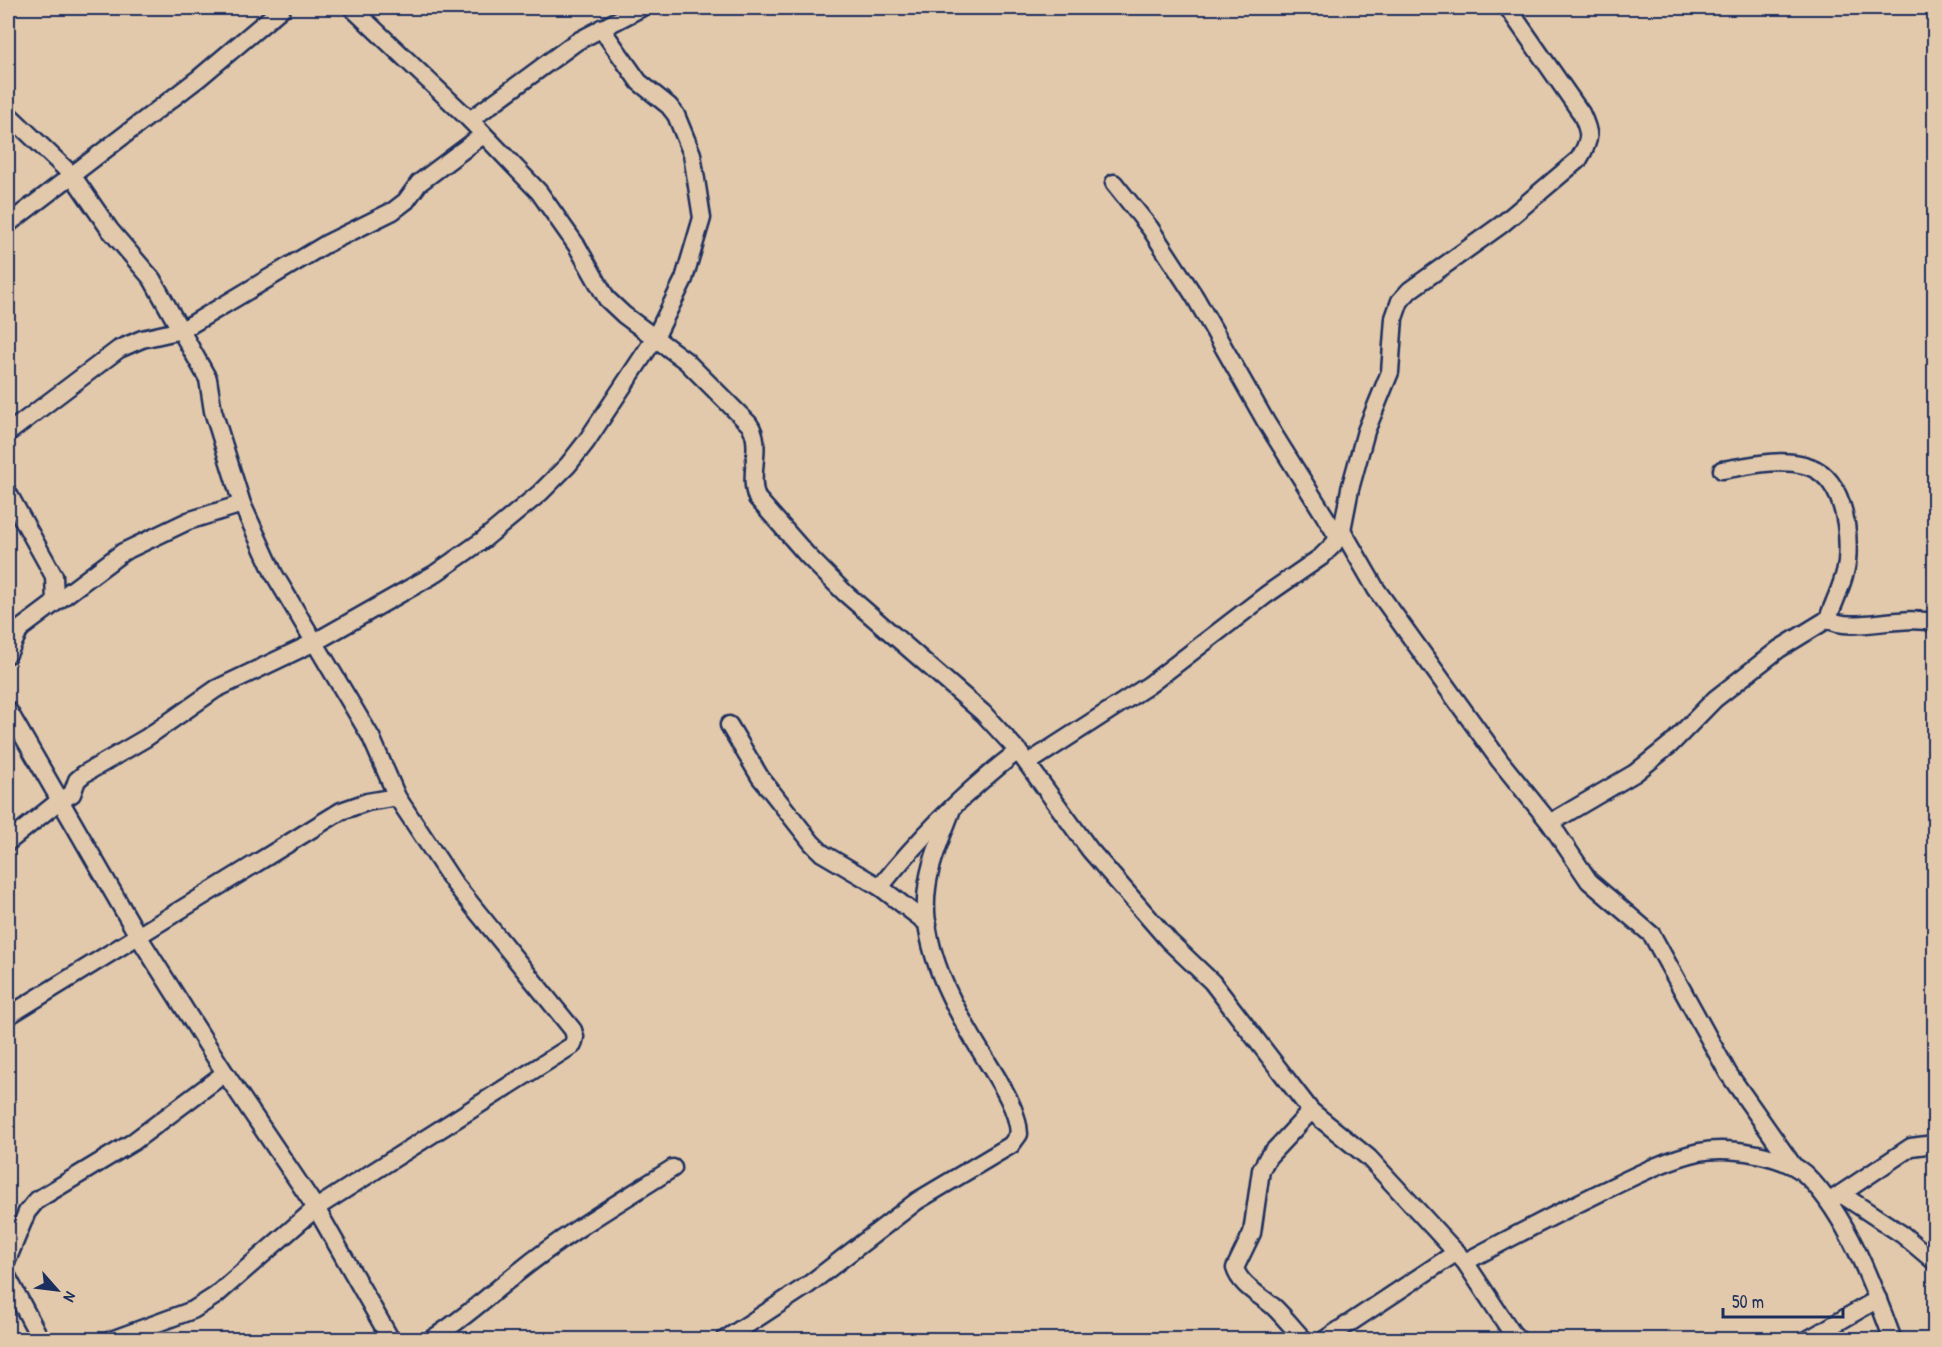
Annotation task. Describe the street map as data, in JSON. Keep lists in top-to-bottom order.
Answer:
{
  "scale_bar": "50 m",
  "north": "bottom right"
}
